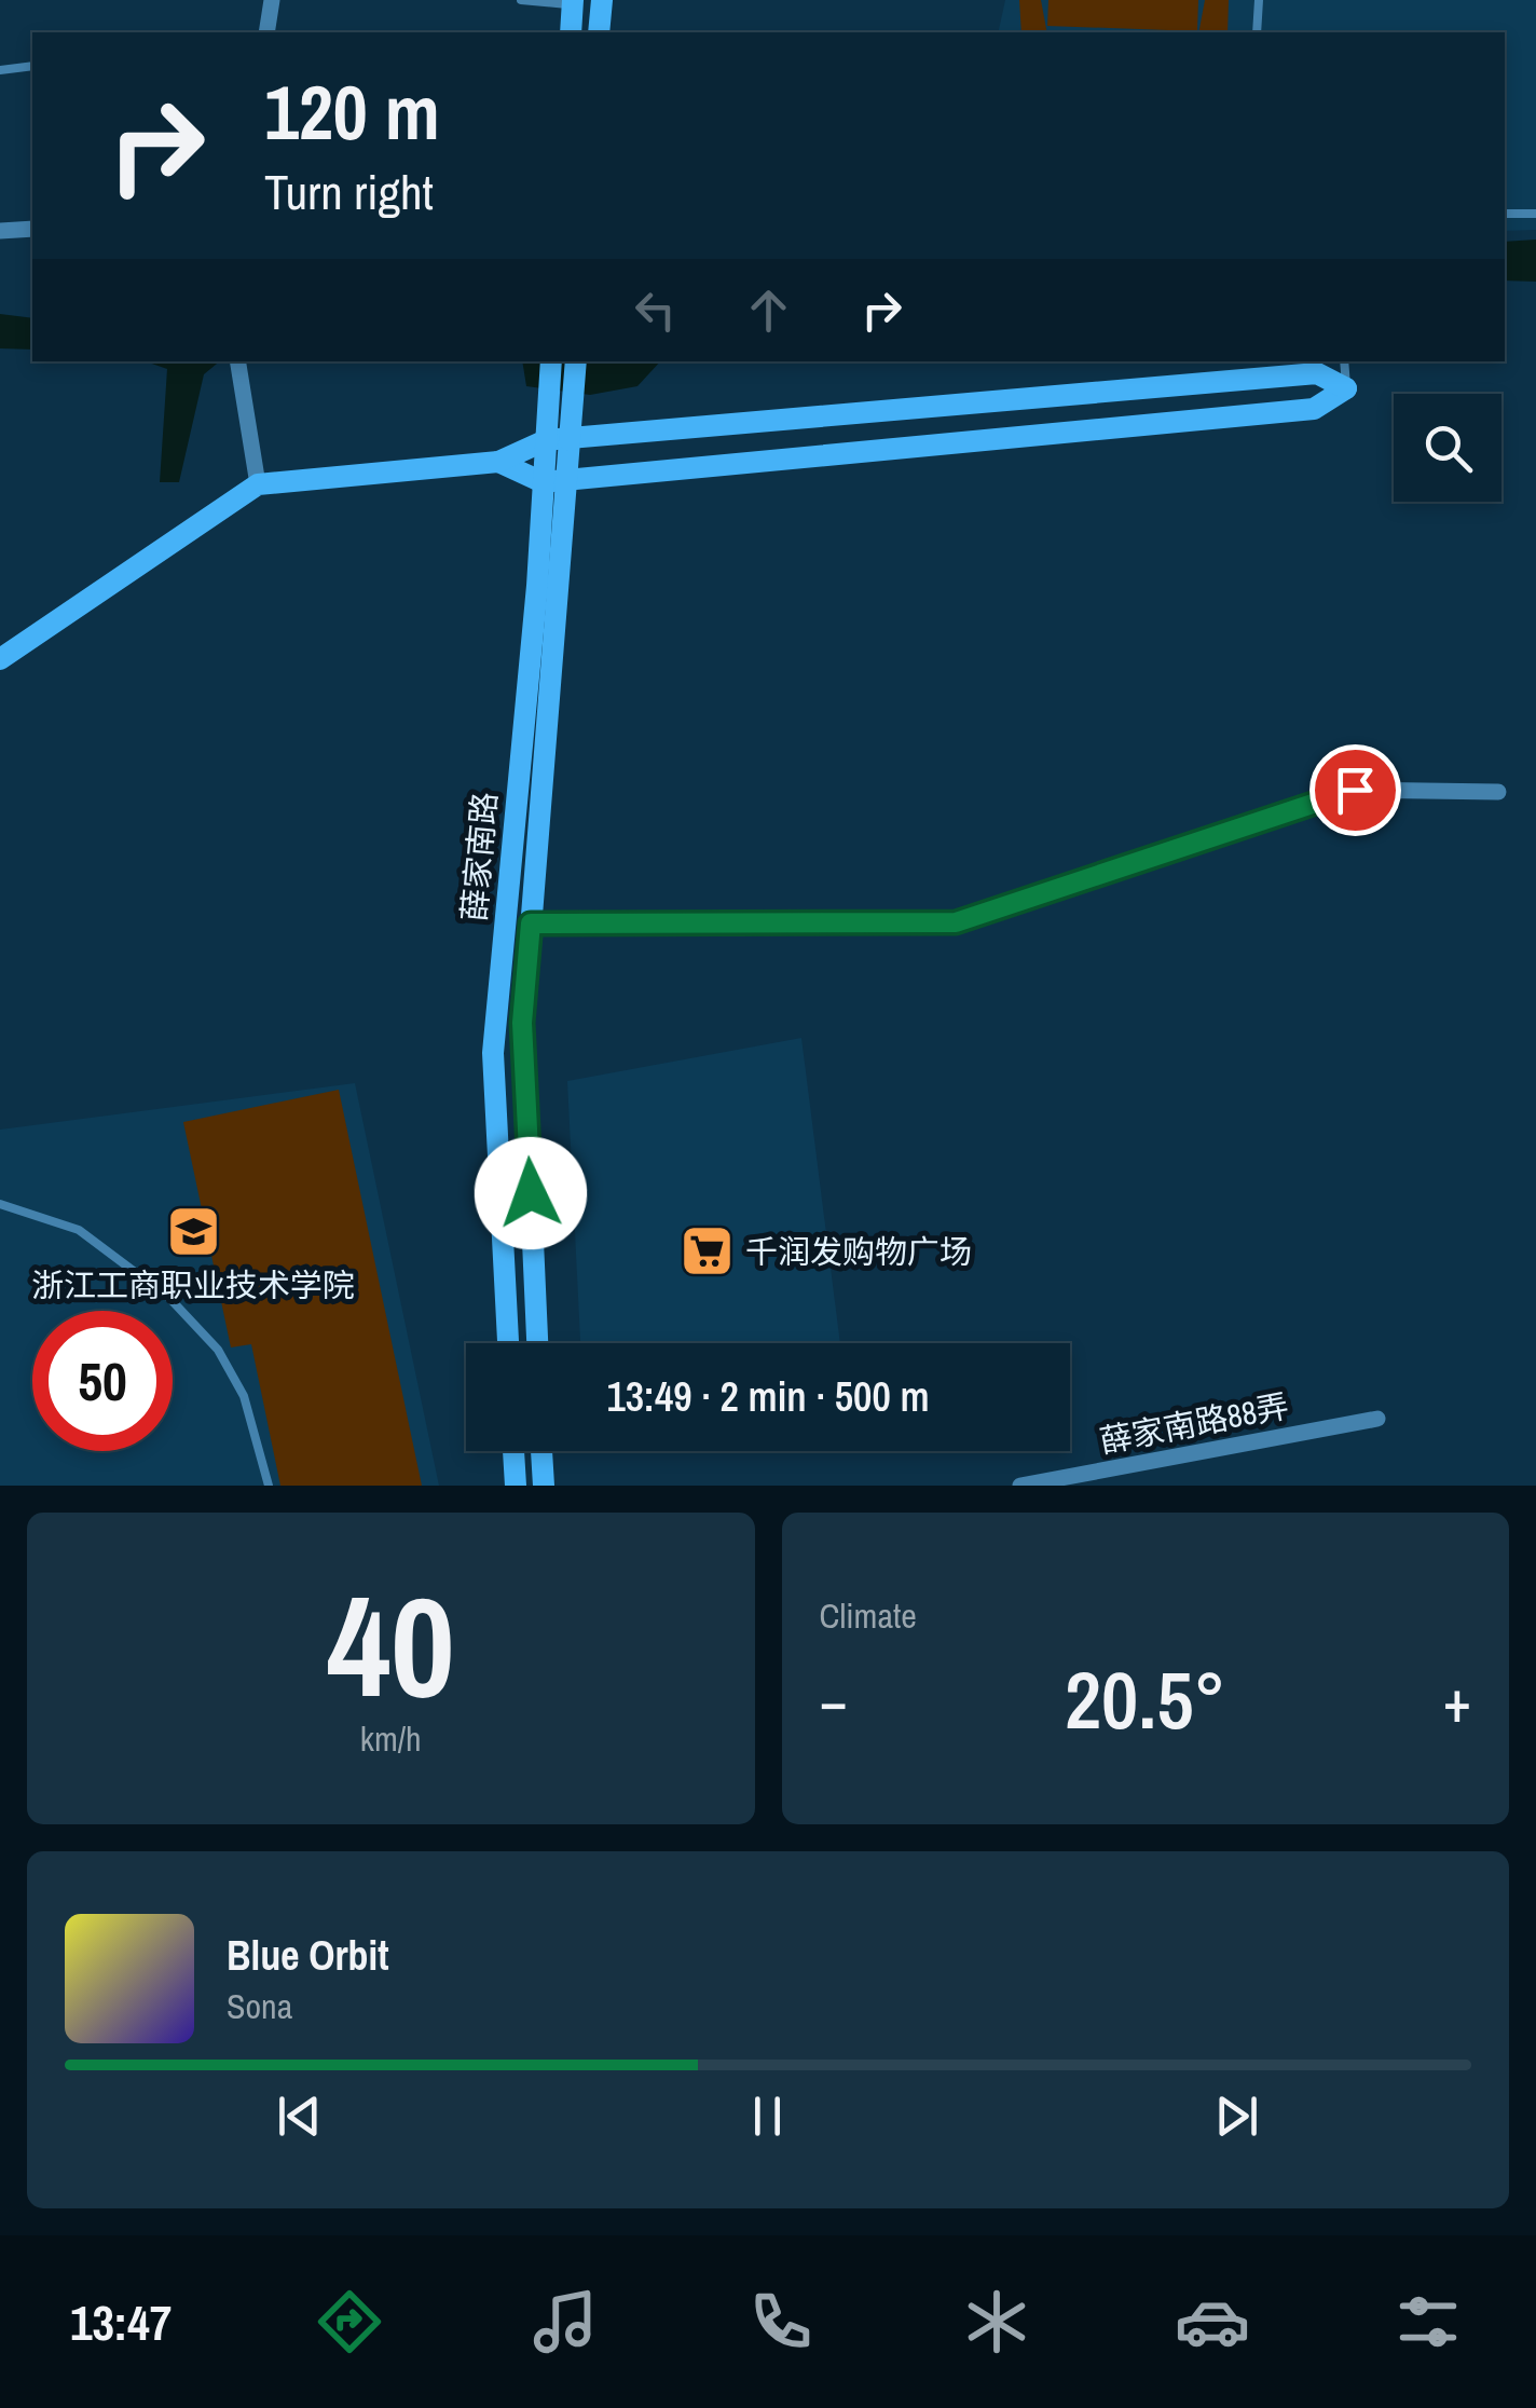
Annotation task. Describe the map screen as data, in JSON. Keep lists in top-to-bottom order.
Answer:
{
  "streets": {
    "street": ["薛家南路", "薛家南路88弄"]
  },
  "places": {
    "school or university": ["浙江工商职业技术学院"],
    "supermarket": ["千润发购物广场"]
  },
  "page": {
    "turn": ["120 m", "Turn right"],
    "limit": "50",
    "trip": "13:49 · 2 min · 500 m",
    "tile": [
      ["40", "km/h"],
      "Climate"
    ],
    "heat": ["−", "20.5°", "+"],
    "song": ["Blue Orbit", "Sona"],
    "tabs": "13:47"
  }
}
